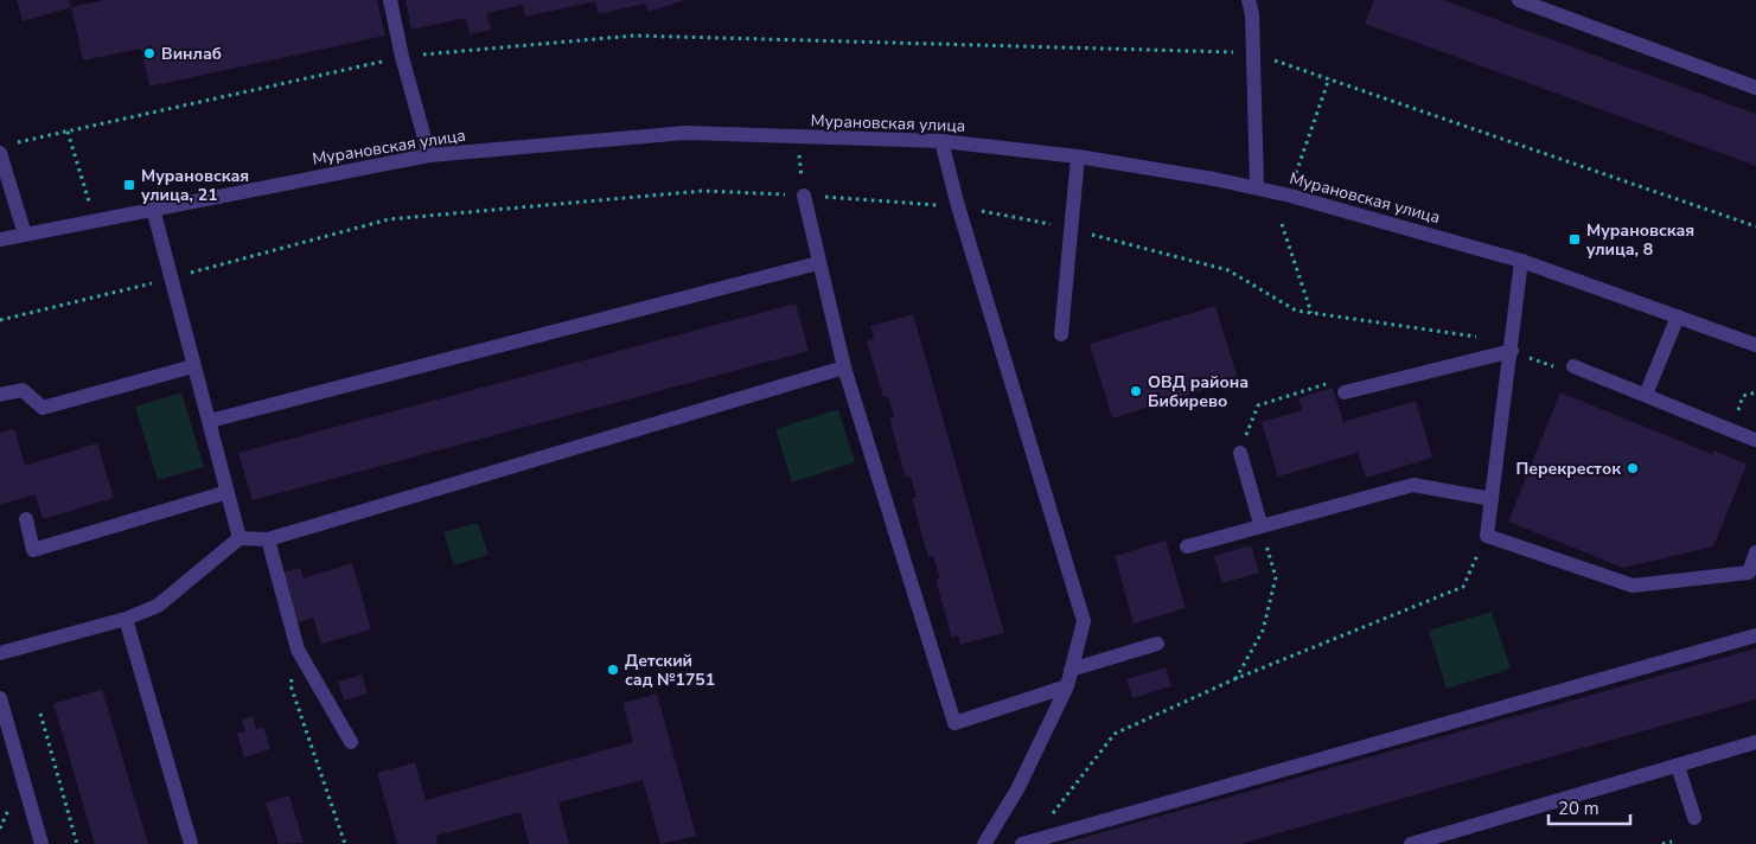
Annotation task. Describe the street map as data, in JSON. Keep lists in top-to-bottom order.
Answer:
{
  "streets": {
    "street": ["Мурановская улица"]
  },
  "places": {
    "other": [
      "Винлаб",
      "ОВД района Бибирево",
      "Перекресток",
      "Детский сад №1751"
    ],
    "transit": ["Мурановская улица, 21", "Мурановская улица, 8"]
  },
  "scale_bar": "20 m"
}
